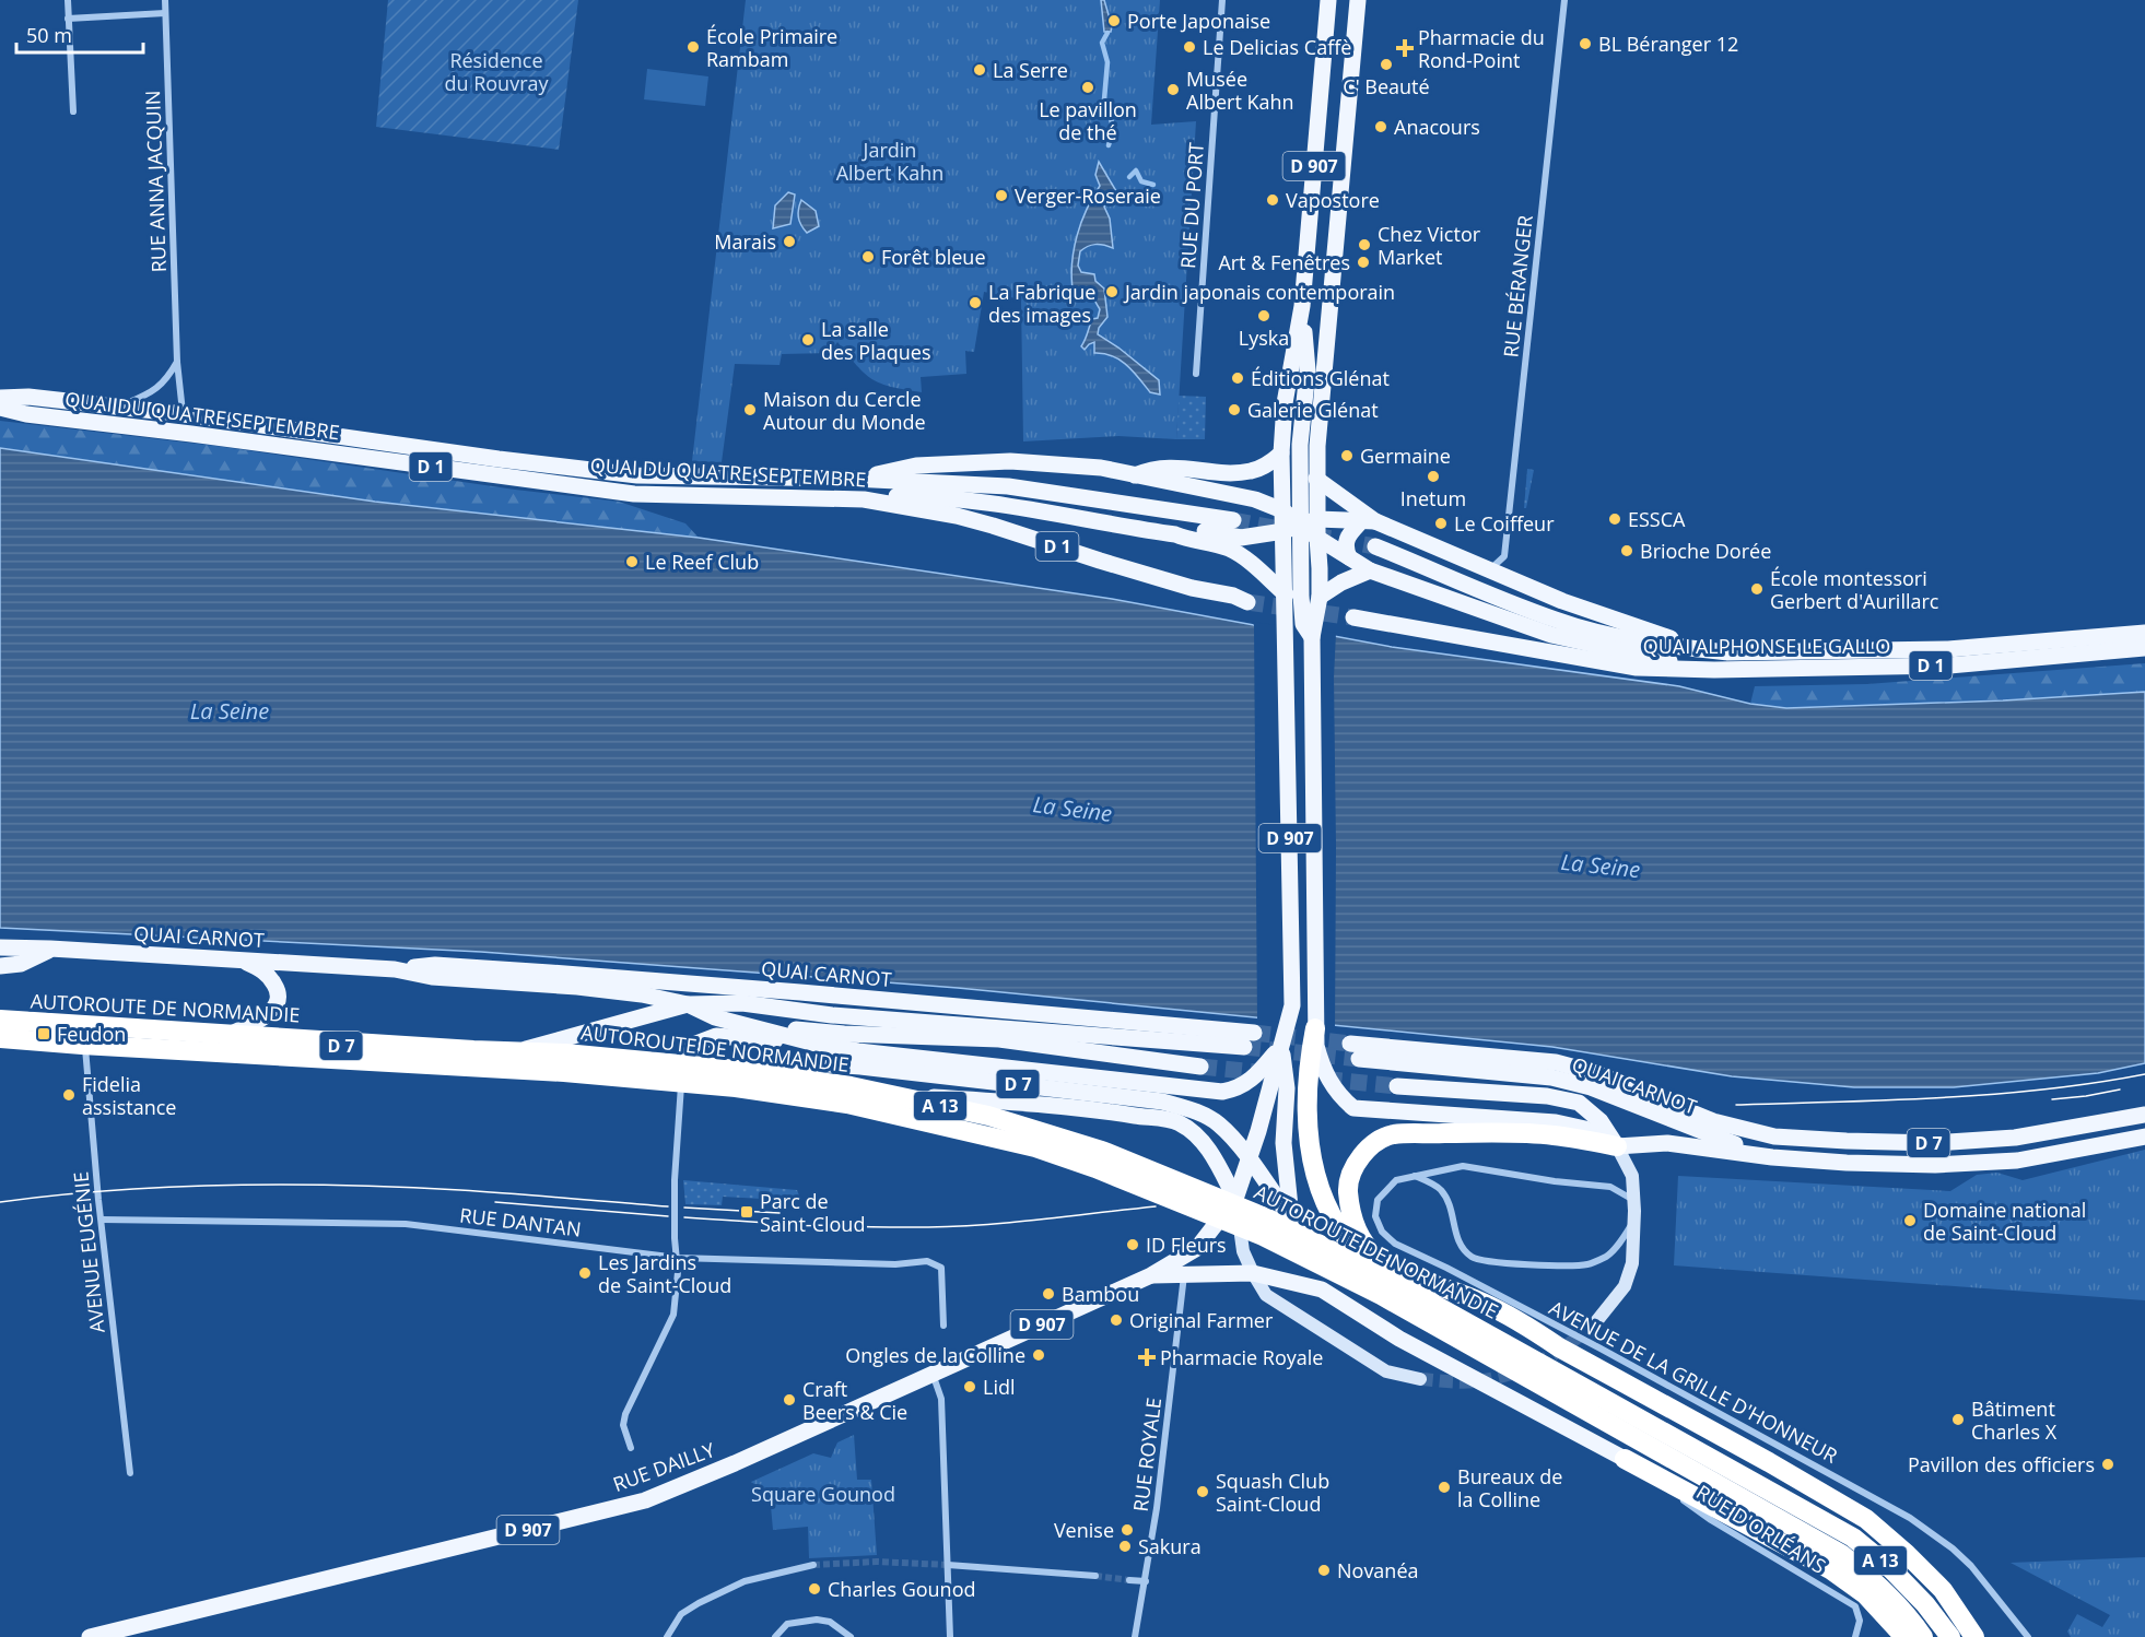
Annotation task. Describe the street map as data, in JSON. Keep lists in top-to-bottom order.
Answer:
{
  "streets": {
    "highway": ["AUTOROUTE DE NORMANDIE", "A 13"],
    "main road": [
      "D 907",
      "QUAI DU QUATRE SEPTEMBRE",
      "D 1",
      "QUAI ALPHONSE LE GALLO",
      "QUAI CARNOT",
      "D 7",
      "RUE DAILLY"
    ],
    "street": [
      "RUE ANNA JACQUIN",
      "RUE DU PORT",
      "RUE BÉRANGER",
      "RUE DANTAN",
      "AVENUE EUGÉNIE",
      "AVENUE DE LA GRILLE D'HONNEUR",
      "RUE ROYALE",
      "RUE D'ORLÉANS"
    ]
  },
  "crossings": [
    ["D 907", "QUAI CARNOT"],
    ["D 907", "D 7"],
    ["D 907", "RUE ROYALE"],
    ["D 907", "RUE DAILLY"],
    ["RUE ANNA JACQUIN", "QUAI DU QUATRE SEPTEMBRE"],
    ["QUAI CARNOT", "AUTOROUTE DE NORMANDIE"],
    ["QUAI CARNOT", "D 7"],
    ["QUAI CARNOT", "AVENUE EUGÉNIE"],
    ["QUAI CARNOT", "RUE DAILLY"],
    ["RUE DANTAN", "AVENUE EUGÉNIE"]
  ],
  "water": ["La Seine"],
  "parks": ["Résidence du Rouvray", "Jardin Albert Kahn", "Square Gounod"],
  "places": {
    "other": [
      "Porte Japonaise",
      "BL Béranger 12",
      "École Primaire Rambam",
      "Le Delicias Caffè",
      "C' Beauté",
      "La Serre",
      "Le pavillon de thé",
      "Musée Albert Kahn",
      "Anacours",
      "Verger-Roseraie",
      "Vapostore",
      "Marais",
      "Chez Victor Market",
      "Forêt bleue",
      "Art & Fenêtres",
      "Jardin japonais contemporain",
      "La Fabrique des images",
      "Lyska",
      "La salle des Plaques",
      "Éditions Glénat",
      "Maison du Cercle Autour du Monde",
      "Galerie Glénat",
      "Germaine",
      "Inetum",
      "ESSCA",
      "Le Coiffeur",
      "Brioche Dorée",
      "Le Reef Club",
      "École montessori Gerbert d'Aurillarc",
      "Fidelia assistance",
      "Domaine national de Saint-Cloud",
      "ID Fleurs",
      "Les Jardins de Saint-Cloud",
      "Bambou",
      "Original Farmer",
      "Ongles de la Colline",
      "Lidl",
      "Craft Beers & Cie",
      "Bâtiment Charles X",
      "Pavillon des officiers",
      "Bureaux de la Colline",
      "Squash Club Saint-Cloud",
      "Venise",
      "Sakura",
      "Novanéa",
      "Charles Gounod"
    ],
    "health": ["Pharmacie du Rond-Point", "Pharmacie Royale"],
    "transit": ["Feudon", "Parc de Saint-Cloud"]
  },
  "scale_bar": "50 m"
}
